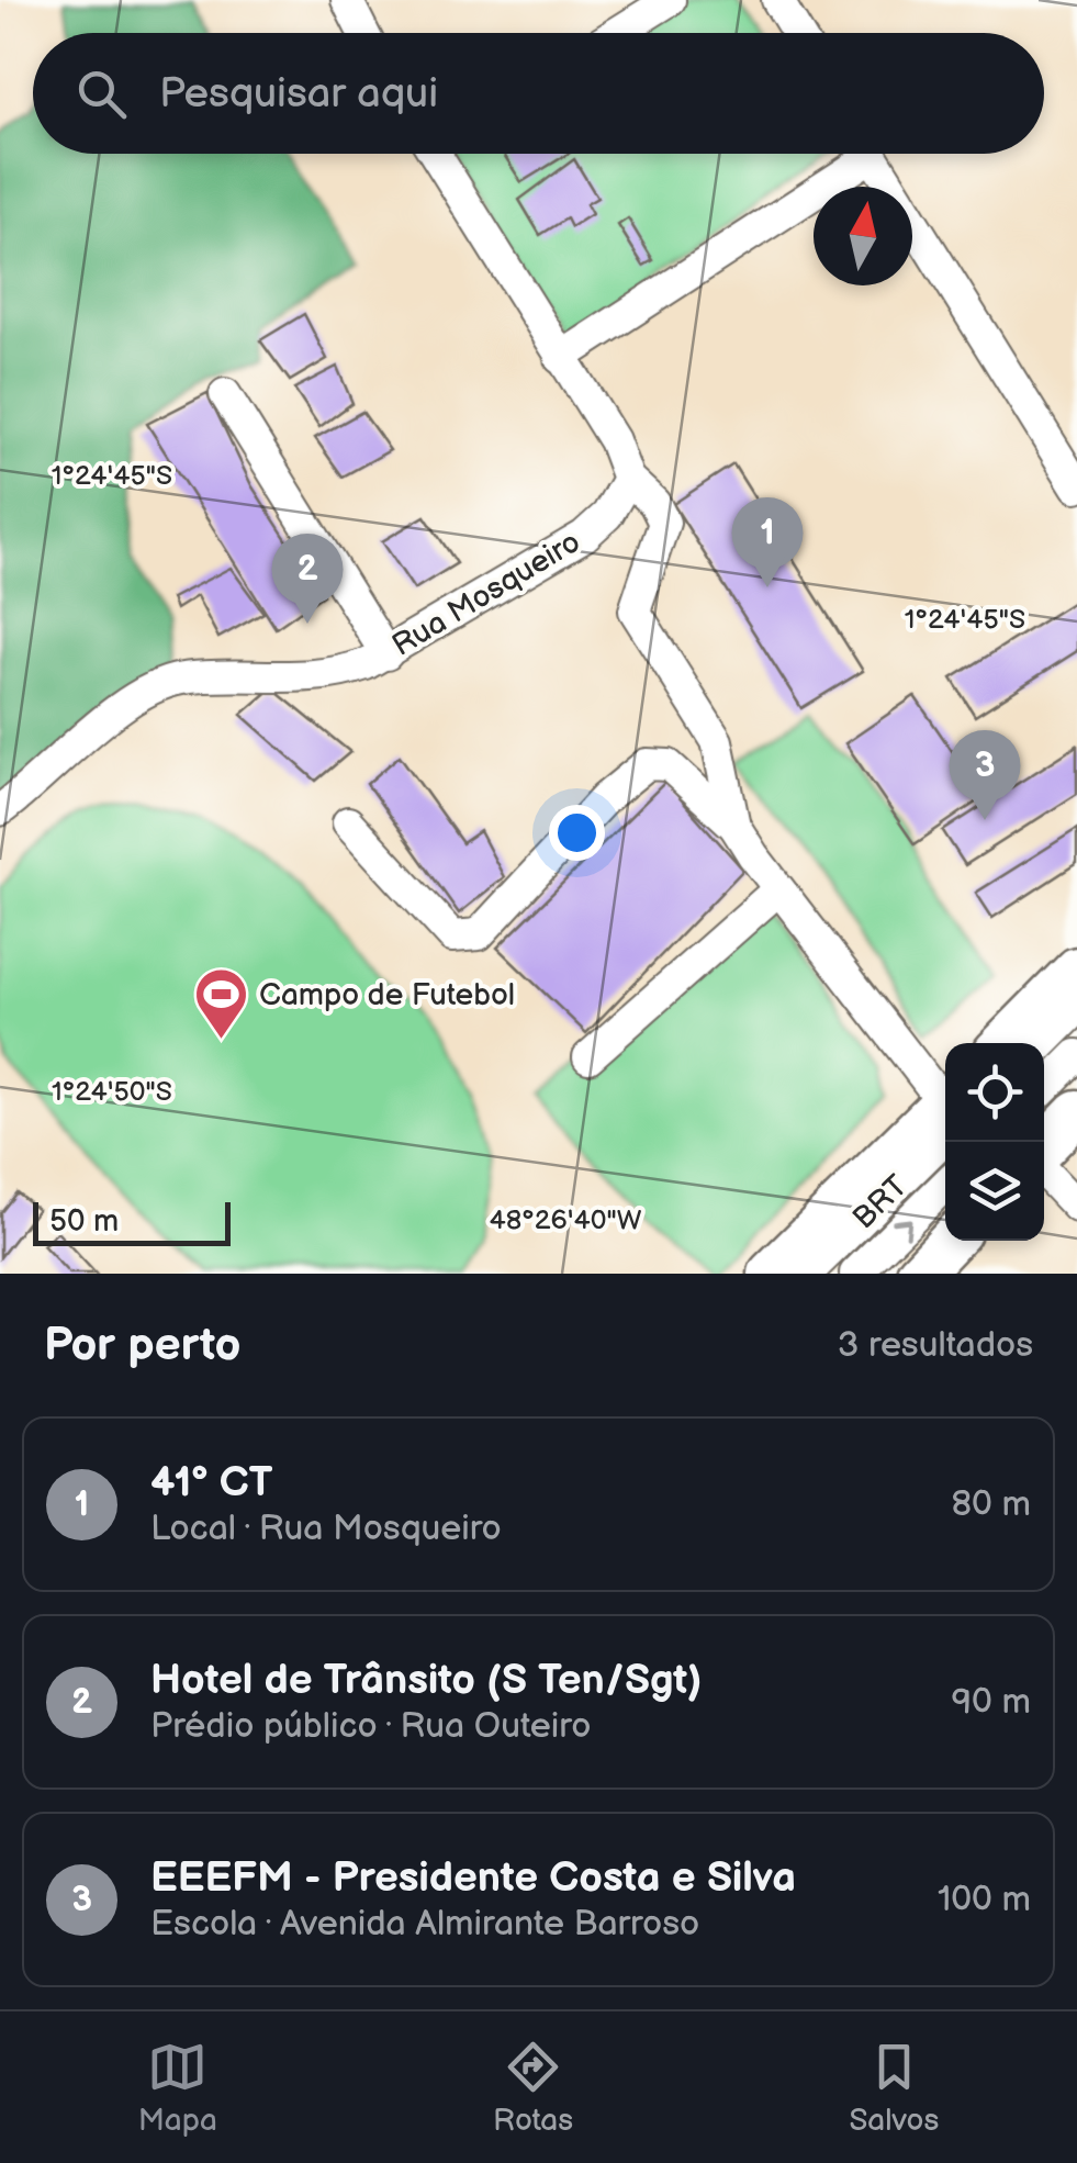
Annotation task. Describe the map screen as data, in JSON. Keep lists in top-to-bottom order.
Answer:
{
  "streets": {
    "street": ["Rua Mosqueiro", "BRT"]
  },
  "places": {
    "sports": ["Campo de Futebol"]
  },
  "scale_bar": "50 m",
  "north": "top",
  "page": {
    "search": "Pesquisar aqui",
    "pins": ["1", "2", "3"],
    "scale": "50 m",
    "heading": ["Por perto", "3 resultados"],
    "list": [
      {
        "mark": "1",
        "name": "41º CT",
        "note": "Local · Rua Mosqueiro",
        "value": "80 m"
      },
      {
        "mark": "2",
        "name": "Hotel de Trânsito (S Ten/Sgt)",
        "note": "Prédio público · Rua Outeiro",
        "value": "90 m"
      },
      {
        "mark": "3",
        "name": "EEEFM - Presidente Costa e Silva",
        "note": "Escola · Avenida Almirante Barroso",
        "value": "100 m"
      }
    ],
    "nav": ["Mapa", "Rotas", "Salvos"]
  },
  "coordinates": ["1°24'45\"S", "1°24'50\"S", "48°26'40\"W"]
}
